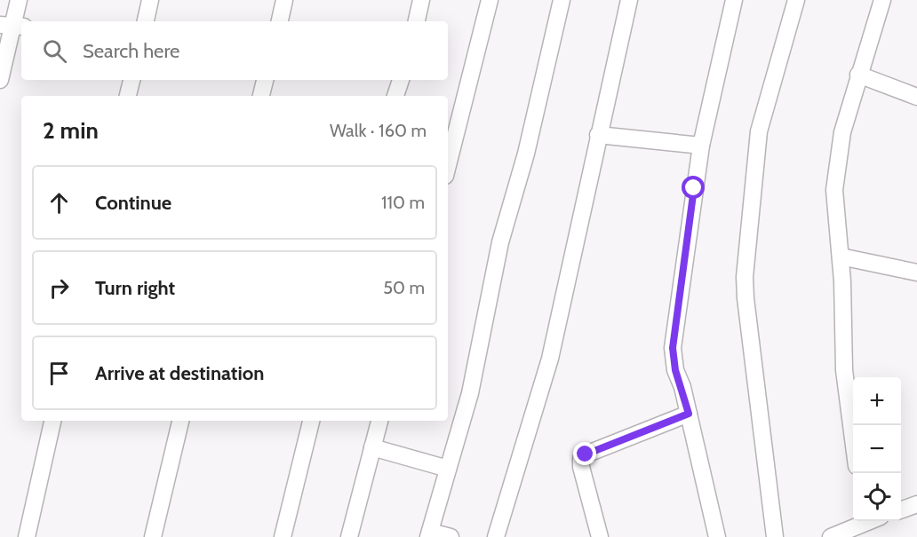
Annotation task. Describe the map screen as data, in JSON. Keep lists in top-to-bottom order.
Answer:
{
  "page": {
    "search": "Search here",
    "heading": ["2 min", "Walk · 160 m"],
    "list": [
      ["Continue", "110 m"],
      ["Turn right", "50 m"],
      "Arrive at destination"
    ],
    "map_buttons": ["+", "−"]
  }
}
